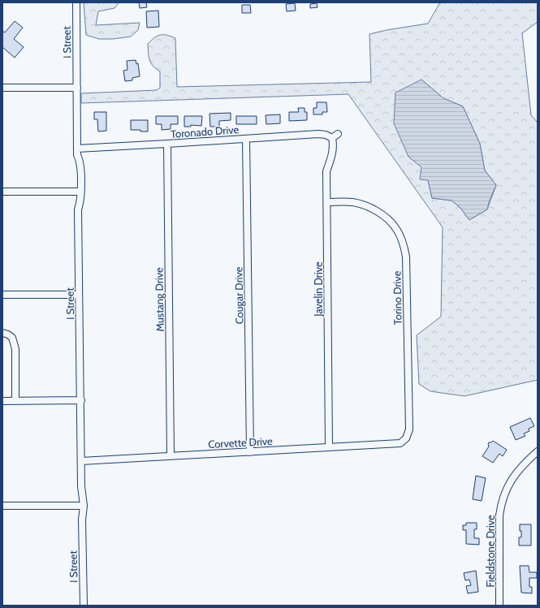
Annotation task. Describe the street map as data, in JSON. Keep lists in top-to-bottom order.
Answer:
{
  "streets": {
    "street": [
      "I Street",
      "Toronado Drive",
      "Javelin Drive",
      "Cougar Drive",
      "Torino Drive",
      "Mustang Drive",
      "Corvette Drive",
      "Fieldstone Drive"
    ]
  },
  "crossings": [
    ["I Street", "Toronado Drive"],
    ["I Street", "Corvette Drive"],
    ["Toronado Drive", "Javelin Drive"],
    ["Toronado Drive", "Cougar Drive"],
    ["Toronado Drive", "Mustang Drive"],
    ["Javelin Drive", "Torino Drive"],
    ["Javelin Drive", "Corvette Drive"],
    ["Cougar Drive", "Corvette Drive"],
    ["Torino Drive", "Corvette Drive"],
    ["Mustang Drive", "Corvette Drive"]
  ]
}
